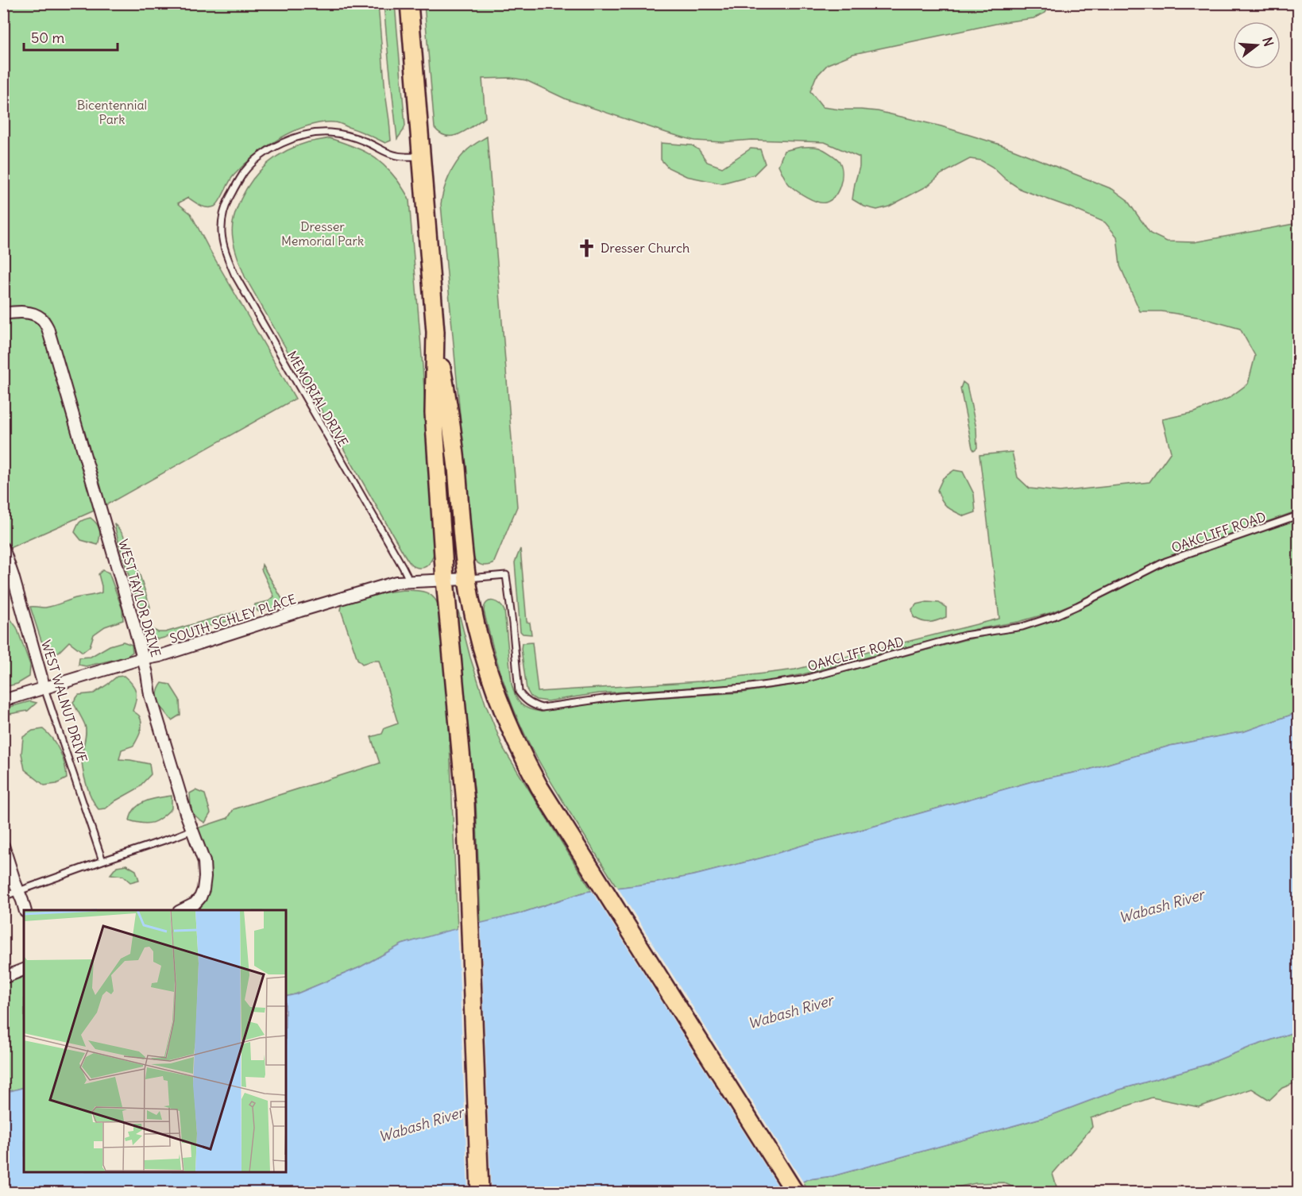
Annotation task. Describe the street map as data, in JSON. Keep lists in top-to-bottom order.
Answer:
{
  "streets": {
    "street": ["WEST TAYLOR DRIVE", "SOUTH SCHLEY PLACE", "WEST WALNUT DRIVE"],
    "lane": ["MEMORIAL DRIVE", "OAKCLIFF ROAD"]
  },
  "crossings": [
    ["MEMORIAL DRIVE", "SOUTH SCHLEY PLACE"],
    ["OAKCLIFF ROAD", "SOUTH SCHLEY PLACE"],
    ["WEST TAYLOR DRIVE", "SOUTH SCHLEY PLACE"],
    ["SOUTH SCHLEY PLACE", "WEST WALNUT DRIVE"]
  ],
  "water": ["Wabash River"],
  "parks": ["Bicentennial Park", "Dresser Memorial Park"],
  "places": {
    "church": ["Dresser Church"]
  },
  "scale_bar": "50 m",
  "north": "right"
}
